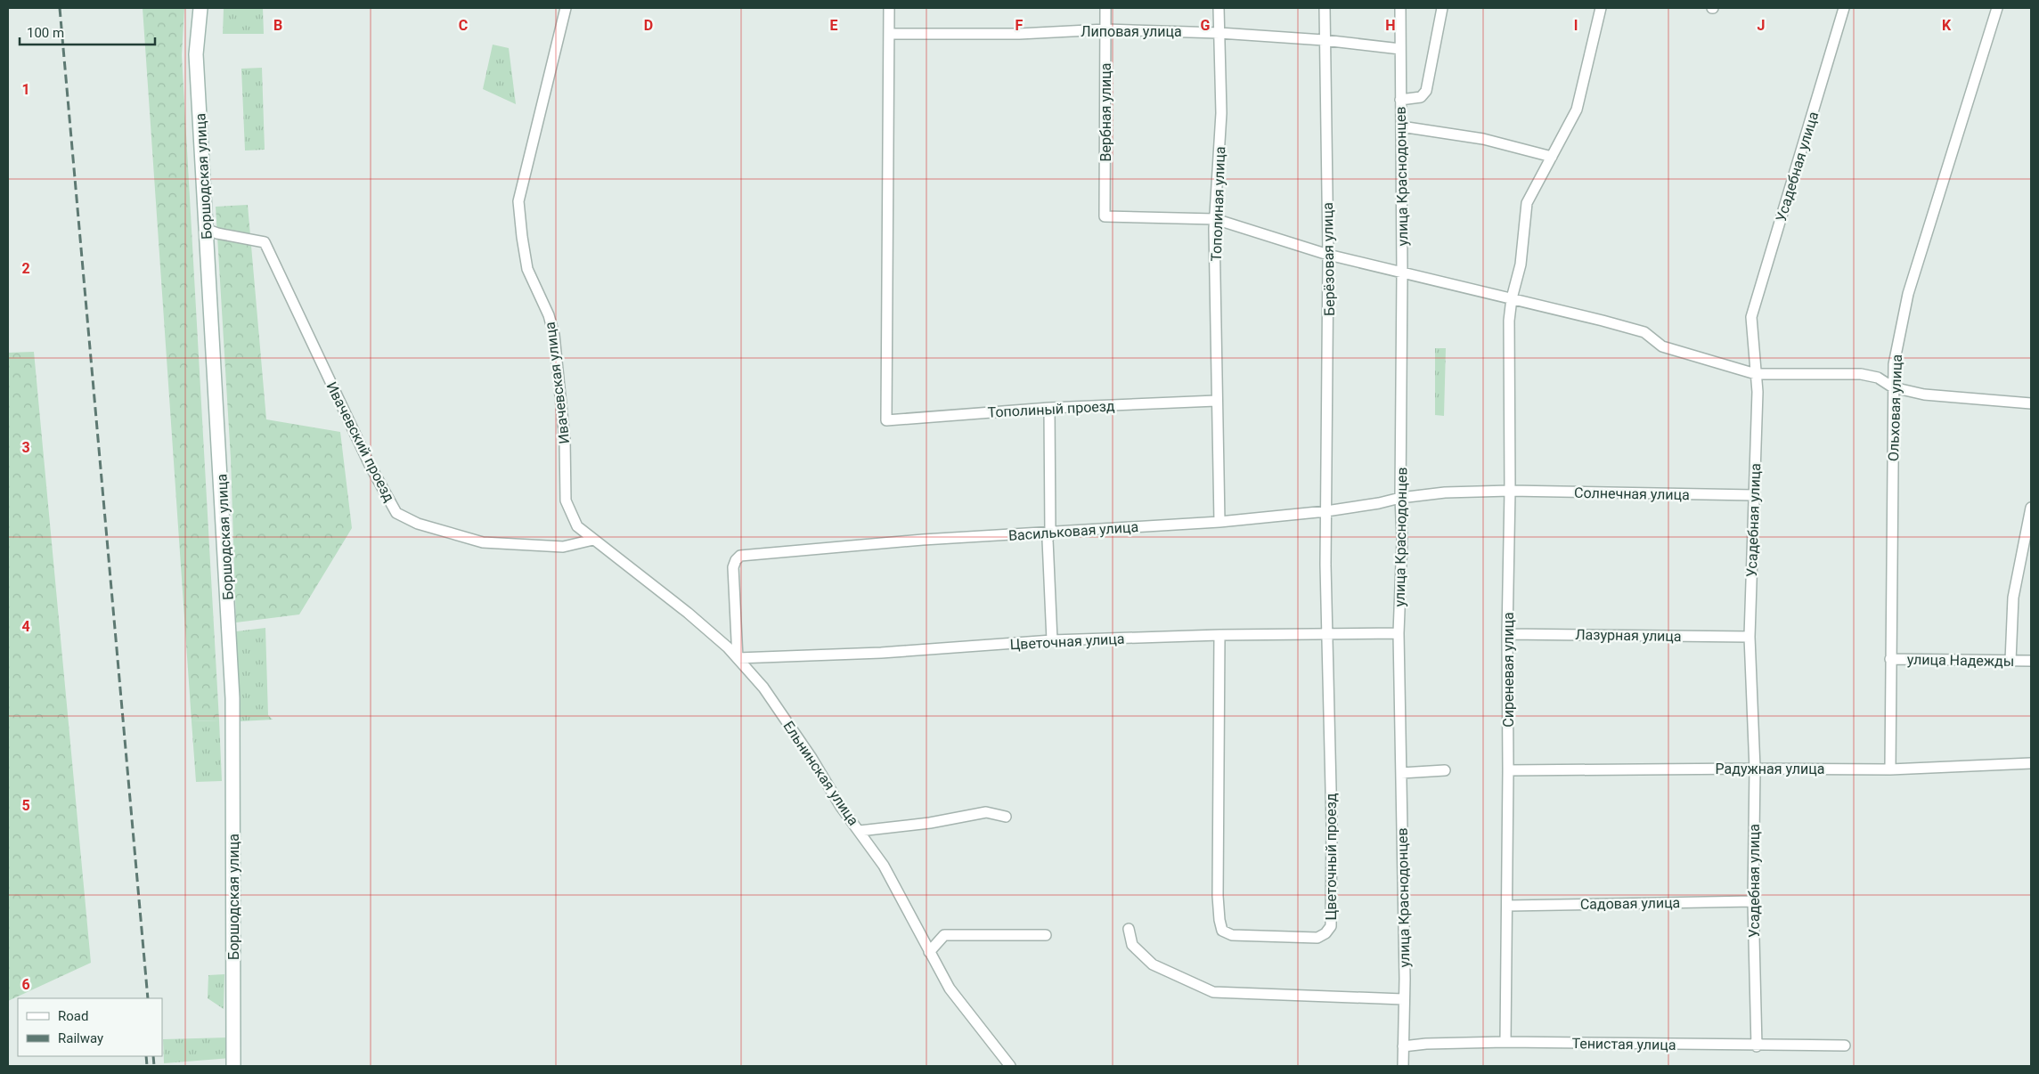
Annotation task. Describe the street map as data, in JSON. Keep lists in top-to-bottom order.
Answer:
{
  "streets": {
    "street": [
      "Липовая улица",
      "Вербная улица",
      "Усадебная улица",
      "Боршодская улица",
      "улица Краснодонцев",
      "Тополиная улица",
      "Берёзовая улица",
      "Ивачевская улица",
      "Ольховая улица",
      "Тополиный проезд",
      "Ивачевский проезд",
      "Солнечная улица",
      "Васильковая улица",
      "Лазурная улица",
      "Цветочная улица",
      "улица Надежды",
      "Сиреневая улица",
      "Радужная улица",
      "Ельнинская улица",
      "Цветочный проезд",
      "Садовая улица",
      "Тенистая улица"
    ]
  },
  "crossings": [
    ["Липовая улица", "Вербная улица"],
    ["Липовая улица", "улица Краснодонцев"],
    ["Липовая улица", "Тополиная улица"],
    ["Липовая улица", "Берёзовая улица"],
    ["Липовая улица", "Тополиный проезд"],
    ["Вербная улица", "Тополиная улица"],
    ["Усадебная улица", "Солнечная улица"],
    ["Усадебная улица", "Лазурная улица"],
    ["Усадебная улица", "Радужная улица"],
    ["Усадебная улица", "Садовая улица"],
    ["Усадебная улица", "Тенистая улица"],
    ["Боршодская улица", "Ивачевский проезд"],
    ["улица Краснодонцев", "Васильковая улица"],
    ["улица Краснодонцев", "Цветочная улица"],
    ["улица Краснодонцев", "Тенистая улица"],
    ["Тополиная улица", "Тополиный проезд"],
    ["Тополиная улица", "Васильковая улица"],
    ["Берёзовая улица", "Васильковая улица"],
    ["Берёзовая улица", "Цветочный проезд"],
    ["Ивачевская улица", "Ельнинская улица"],
    ["Ольховая улица", "улица Надежды"],
    ["Ольховая улица", "Радужная улица"],
    ["Ивачевский проезд", "Ельнинская улица"],
    ["Солнечная улица", "Васильковая улица"],
    ["Солнечная улица", "Сиреневая улица"],
    ["Васильковая улица", "Цветочная улица"],
    ["Васильковая улица", "Сиреневая улица"],
    ["Васильковая улица", "Ельнинская улица"],
    ["Васильковая улица", "Цветочный проезд"],
    ["Лазурная улица", "Сиреневая улица"],
    ["Цветочная улица", "Ельнинская улица"],
    ["Цветочная улица", "Цветочный проезд"],
    ["Сиреневая улица", "Радужная улица"],
    ["Сиреневая улица", "Садовая улица"],
    ["Сиреневая улица", "Тенистая улица"]
  ],
  "legend": ["Road", "Railway"],
  "scale_bar": "100 m",
  "grid": {
    "columns": [
      "B",
      "C",
      "D",
      "E",
      "F",
      "G",
      "H",
      "I",
      "J",
      "K"
    ],
    "rows": [
      "1",
      "2",
      "3",
      "4",
      "5",
      "6"
    ]
  }
}
